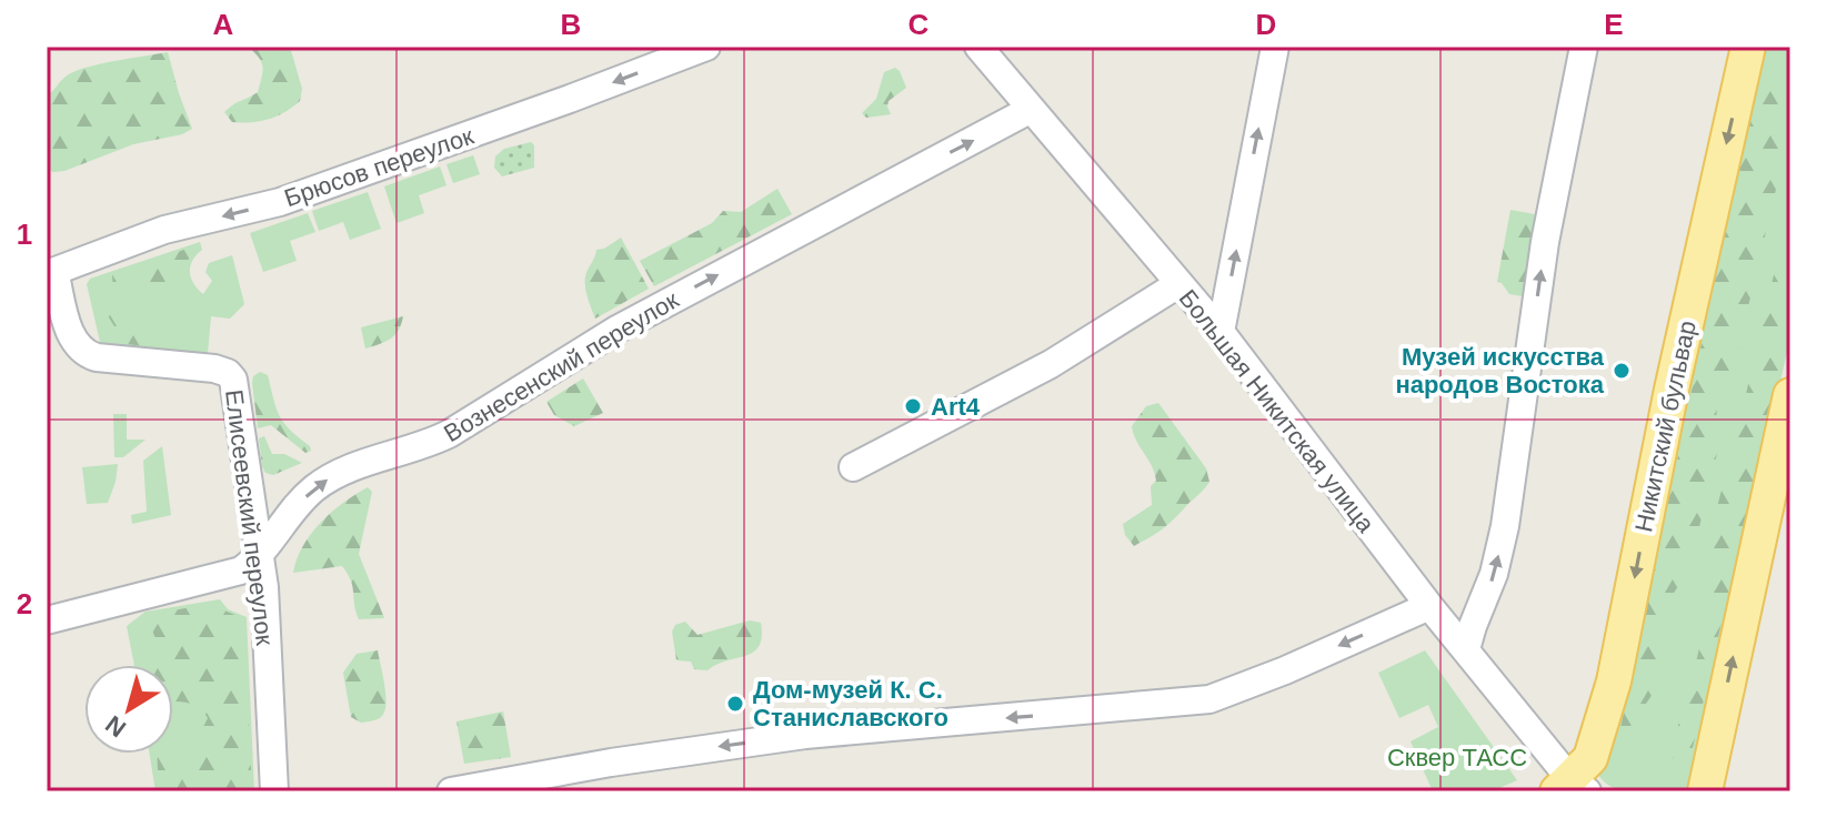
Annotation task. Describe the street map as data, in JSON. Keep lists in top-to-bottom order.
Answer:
{
  "streets": {
    "main road": ["Никитский бульвар"],
    "street": [
      "Брюсов переулок",
      "Вознесенский переулок",
      "Большая Никитская улица",
      "Елисеевский переулок"
    ]
  },
  "crossings": [
    ["Брюсов переулок", "Елисеевский переулок"],
    ["Вознесенский переулок", "Большая Никитская улица"],
    ["Вознесенский переулок", "Елисеевский переулок"],
    ["Большая Никитская улица", "Никитский бульвар"]
  ],
  "one_way": ["Брюсов переулок"],
  "parks": ["Сквер ТАСС"],
  "places": ["Музей искусства народов Востока", "Art4", "Дом-музей К. С. Станиславского"],
  "north": "bottom left",
  "grid": {
    "columns": [
      "A",
      "B",
      "C",
      "D",
      "E"
    ],
    "rows": ["1", "2"]
  }
}
